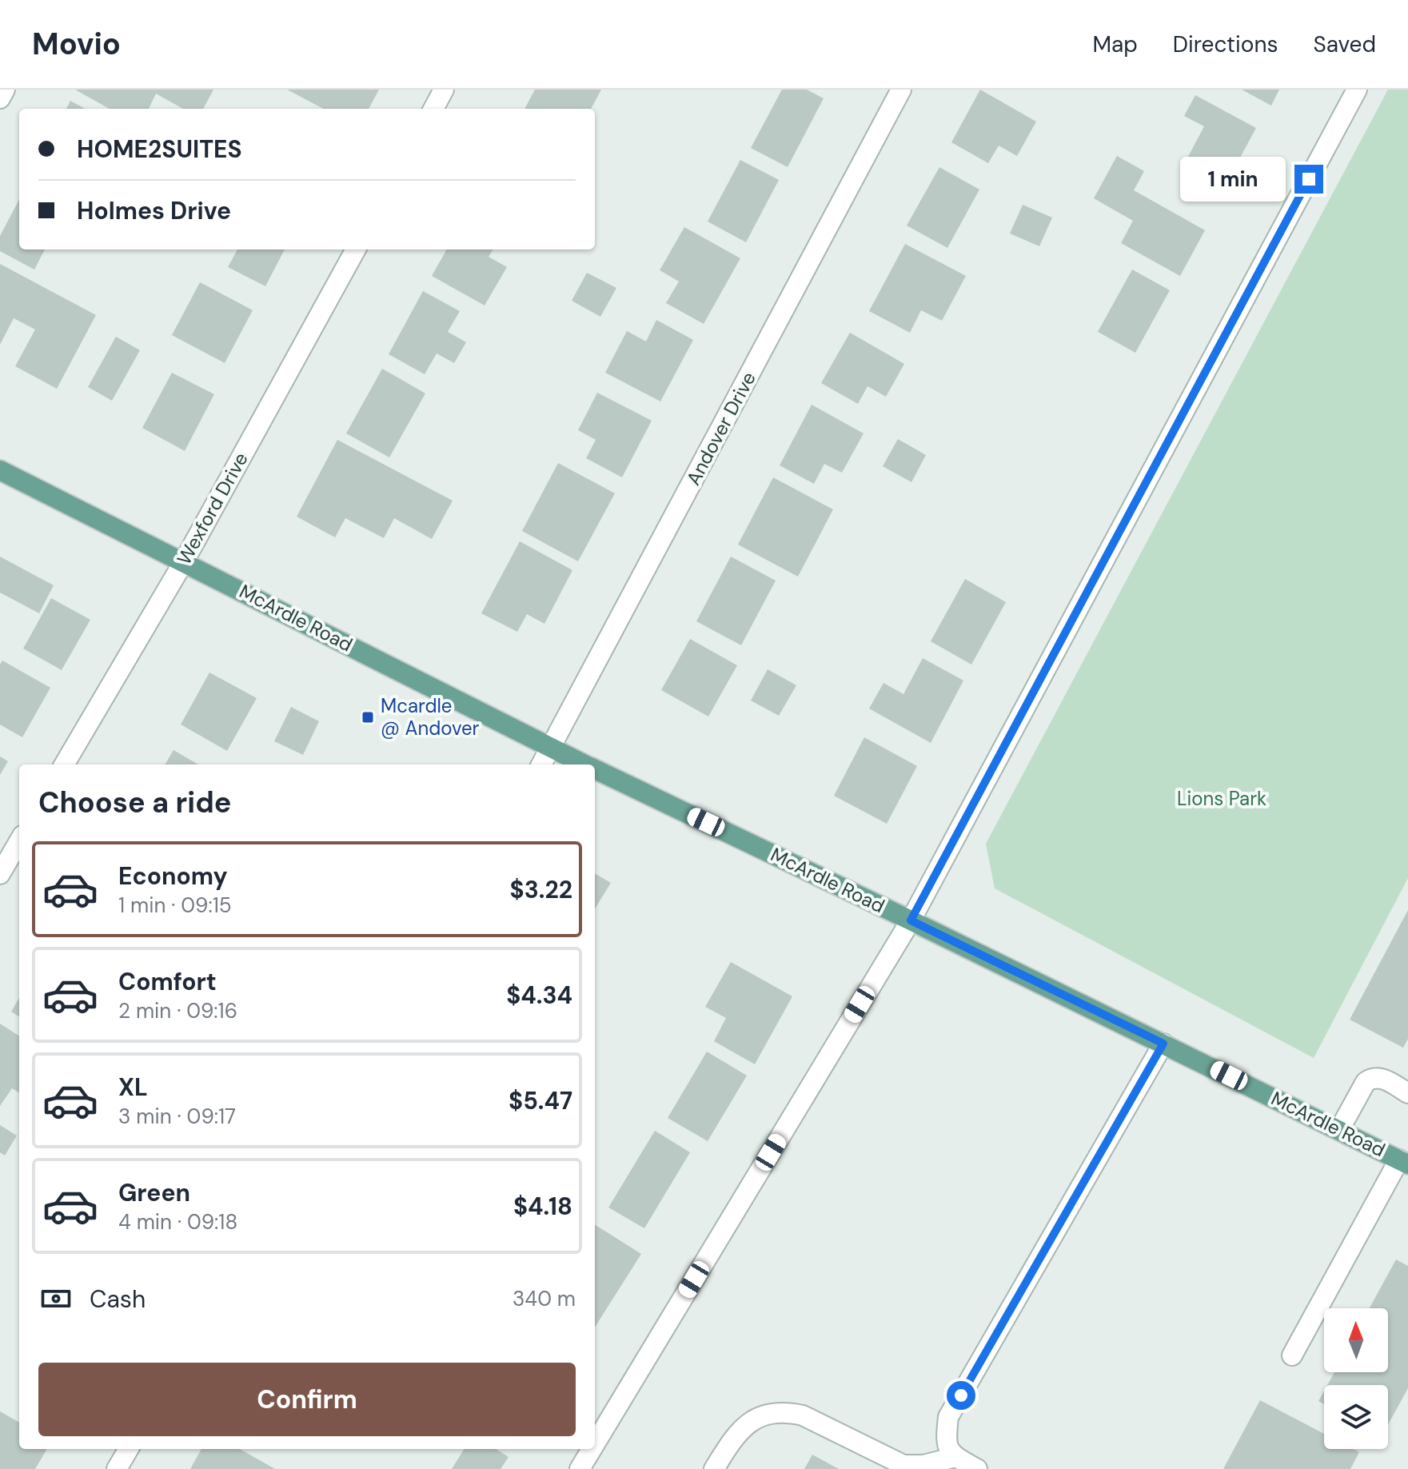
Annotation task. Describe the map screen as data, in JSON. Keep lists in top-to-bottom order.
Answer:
{
  "streets": {
    "main road": ["McArdle Road"],
    "street": ["Andover Drive", "Wexford Drive"]
  },
  "crossings": [
    ["Andover Drive", "McArdle Road"],
    ["Wexford Drive", "McArdle Road"]
  ],
  "parks": ["Lions Park"],
  "places": {
    "transit": ["Mcardle @ Andover"]
  },
  "north": "top",
  "page": {
    "header": "Movio",
    "nav": ["Map", "Directions", "Saved"],
    "banner": ["HOME2SUITES", "Holmes Drive"],
    "bubble": "1 min",
    "heading": "Choose a ride",
    "list": [
      {
        "name": "Economy",
        "note": "1 min · 09:15",
        "value": "$3.22"
      },
      {
        "name": "Comfort",
        "note": "2 min · 09:16",
        "value": "$4.34"
      },
      {
        "name": "XL",
        "note": "3 min · 09:17",
        "value": "$5.47"
      },
      {
        "name": "Green",
        "note": "4 min · 09:18",
        "value": "$4.18"
      }
    ],
    "pay": ["Cash", "340 m"],
    "buttons": "Confirm"
  }
}
